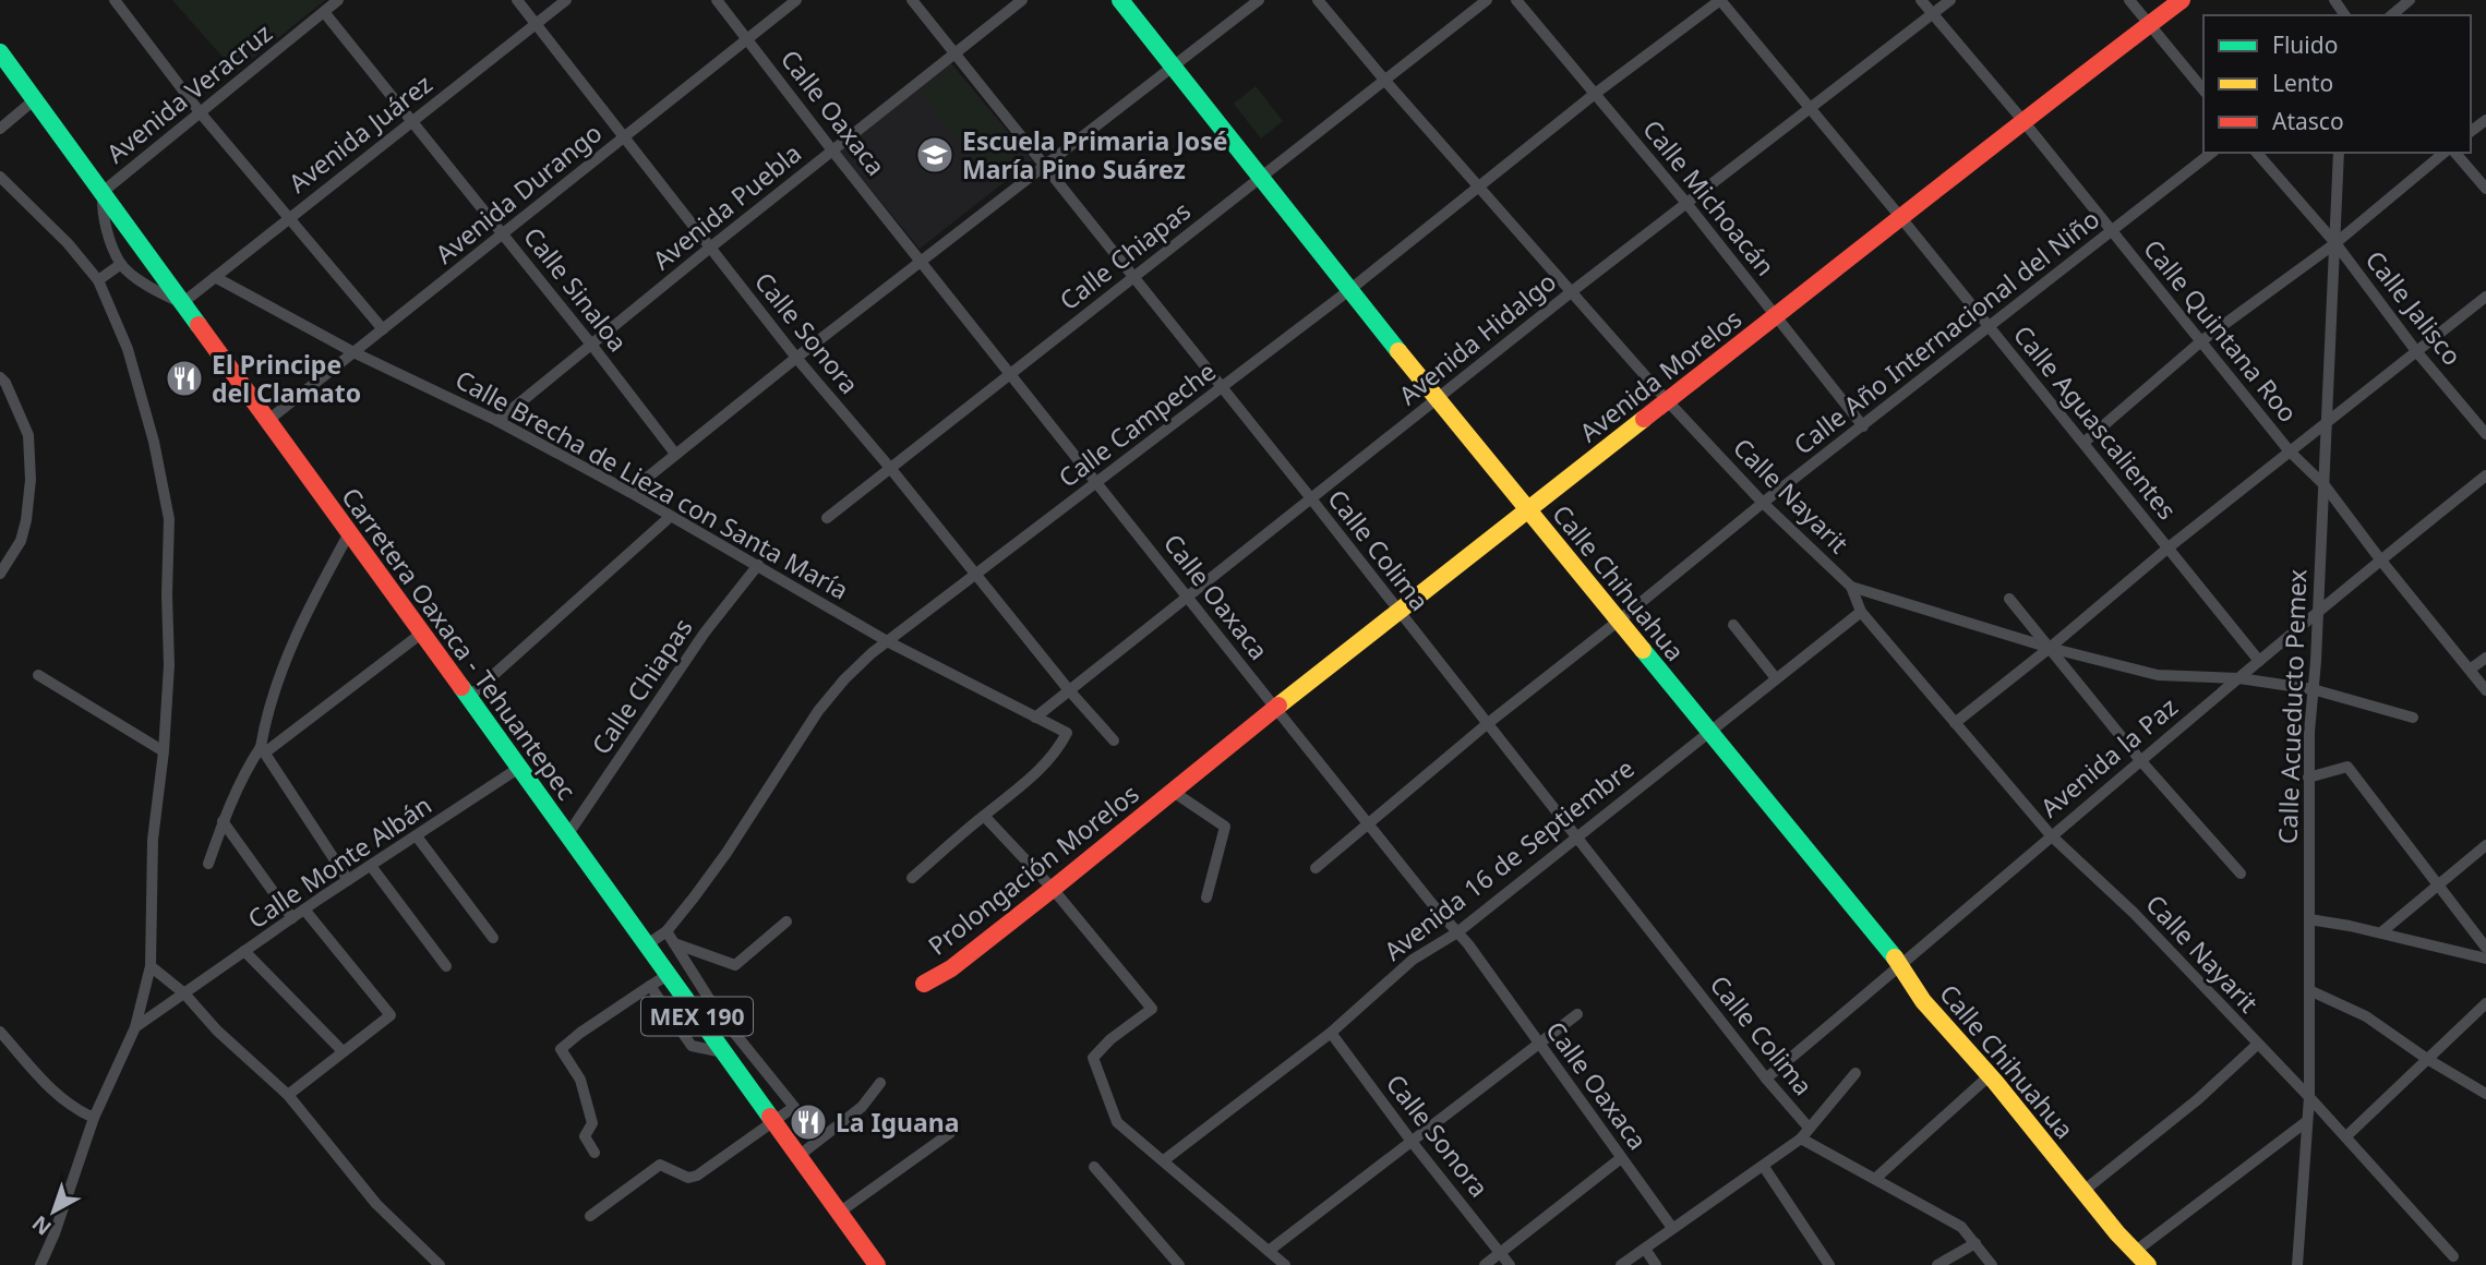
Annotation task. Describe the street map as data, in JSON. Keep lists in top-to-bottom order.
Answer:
{
  "streets": {
    "street": [
      "Avenida Veracruz",
      "Calle Oaxaca",
      "Avenida Juárez",
      "Avenida Durango",
      "Calle Michoacán",
      "Avenida Puebla",
      "Calle Chiapas",
      "Calle Sinaloa",
      "Calle Jalisco",
      "Calle Quintana Roo",
      "Calle Año Internacional del Niño",
      "Calle Sonora",
      "Avenida Hidalgo",
      "Avenida Morelos",
      "Calle Aguascalientes",
      "Calle Campeche",
      "Calle Brecha de Lieza con Santa María",
      "Calle Nayarit",
      "Calle Colima",
      "Calle Chihuahua",
      "Carretera Oaxaca - Tehuantepec",
      "Calle Acueducto Pemex",
      "Avenida la Paz",
      "Avenida 16 de Septiembre",
      "Calle Monte Albán",
      "Prolongación Morelos",
      "MEX 190"
    ]
  },
  "crossings": [
    ["Avenida Veracruz", "Calle Sinaloa"],
    ["Avenida Veracruz", "Carretera Oaxaca - Tehuantepec"],
    ["Calle Oaxaca", "Avenida Durango"],
    ["Calle Oaxaca", "Avenida Puebla"],
    ["Calle Oaxaca", "Calle Chiapas"],
    ["Calle Oaxaca", "Calle Año Internacional del Niño"],
    ["Calle Oaxaca", "Avenida Hidalgo"],
    ["Calle Oaxaca", "Avenida Morelos"],
    ["Calle Oaxaca", "Calle Campeche"],
    ["Calle Oaxaca", "Avenida 16 de Septiembre"],
    ["Avenida Juárez", "Calle Sinaloa"],
    ["Avenida Juárez", "Calle Sonora"],
    ["Avenida Juárez", "Calle Brecha de Lieza con Santa María"],
    ["Avenida Juárez", "Carretera Oaxaca - Tehuantepec"],
    ["Avenida Durango", "Calle Sinaloa"],
    ["Avenida Durango", "Calle Sonora"],
    ["Avenida Durango", "Calle Brecha de Lieza con Santa María"],
    ["Avenida Durango", "Carretera Oaxaca - Tehuantepec"],
    ["Calle Michoacán", "Calle Año Internacional del Niño"],
    ["Calle Michoacán", "Avenida Hidalgo"],
    ["Calle Michoacán", "Avenida Morelos"],
    ["Calle Michoacán", "Calle Campeche"],
    ["Avenida Puebla", "Calle Sinaloa"],
    ["Avenida Puebla", "Calle Sonora"],
    ["Avenida Puebla", "Calle Brecha de Lieza con Santa María"],
    ["Avenida Puebla", "Calle Colima"],
    ["Calle Chiapas", "Calle Sonora"],
    ["Calle Chiapas", "Calle Brecha de Lieza con Santa María"],
    ["Calle Chiapas", "Calle Nayarit"],
    ["Calle Chiapas", "Calle Colima"],
    ["Calle Chiapas", "Calle Chihuahua"],
    ["Calle Chiapas", "Carretera Oaxaca - Tehuantepec"],
    ["Calle Jalisco", "Calle Acueducto Pemex"],
    ["Calle Quintana Roo", "Calle Año Internacional del Niño"],
    ["Calle Quintana Roo", "Avenida Hidalgo"],
    ["Calle Quintana Roo", "Avenida Morelos"],
    ["Calle Quintana Roo", "Calle Acueducto Pemex"],
    ["Calle Quintana Roo", "Avenida la Paz"],
    ["Calle Año Internacional del Niño", "Calle Aguascalientes"],
    ["Calle Año Internacional del Niño", "Calle Nayarit"],
    ["Calle Año Internacional del Niño", "Calle Colima"],
    ["Calle Año Internacional del Niño", "Calle Chihuahua"],
    ["Calle Sonora", "Avenida Hidalgo"],
    ["Calle Sonora", "Calle Campeche"],
    ["Calle Sonora", "Avenida 16 de Septiembre"],
    ["Avenida Hidalgo", "Calle Aguascalientes"],
    ["Avenida Hidalgo", "Calle Brecha de Lieza con Santa María"],
    ["Avenida Hidalgo", "Calle Nayarit"],
    ["Avenida Hidalgo", "Calle Colima"],
    ["Avenida Hidalgo", "Calle Chihuahua"],
    ["Avenida Morelos", "Calle Aguascalientes"],
    ["Avenida Morelos", "Calle Nayarit"],
    ["Avenida Morelos", "Calle Colima"],
    ["Avenida Morelos", "Calle Chihuahua"],
    ["Avenida Morelos", "Prolongación Morelos"],
    ["Calle Aguascalientes", "Calle Campeche"],
    ["Calle Aguascalientes", "Avenida la Paz"],
    ["Calle Campeche", "Calle Brecha de Lieza con Santa María"],
    ["Calle Campeche", "Calle Nayarit"],
    ["Calle Campeche", "Calle Colima"],
    ["Calle Campeche", "Calle Chihuahua"],
    ["Calle Campeche", "Carretera Oaxaca - Tehuantepec"],
    ["Calle Nayarit", "Calle Acueducto Pemex"],
    ["Calle Nayarit", "Avenida la Paz"],
    ["Calle Nayarit", "Avenida 16 de Septiembre"],
    ["Calle Colima", "Avenida la Paz"],
    ["Calle Colima", "Avenida 16 de Septiembre"],
    ["Calle Chihuahua", "Avenida la Paz"],
    ["Calle Chihuahua", "Avenida 16 de Septiembre"],
    ["Carretera Oaxaca - Tehuantepec", "Calle Monte Albán"],
    ["Calle Acueducto Pemex", "Avenida la Paz"]
  ],
  "places": {
    "school or university": ["Escuela Primaria José María Pino Suárez"],
    "restaurant": ["El Principe del Clamato", "La Iguana"]
  },
  "legend": ["Fluido", "Lento", "Atasco"],
  "north": "bottom left"
}
